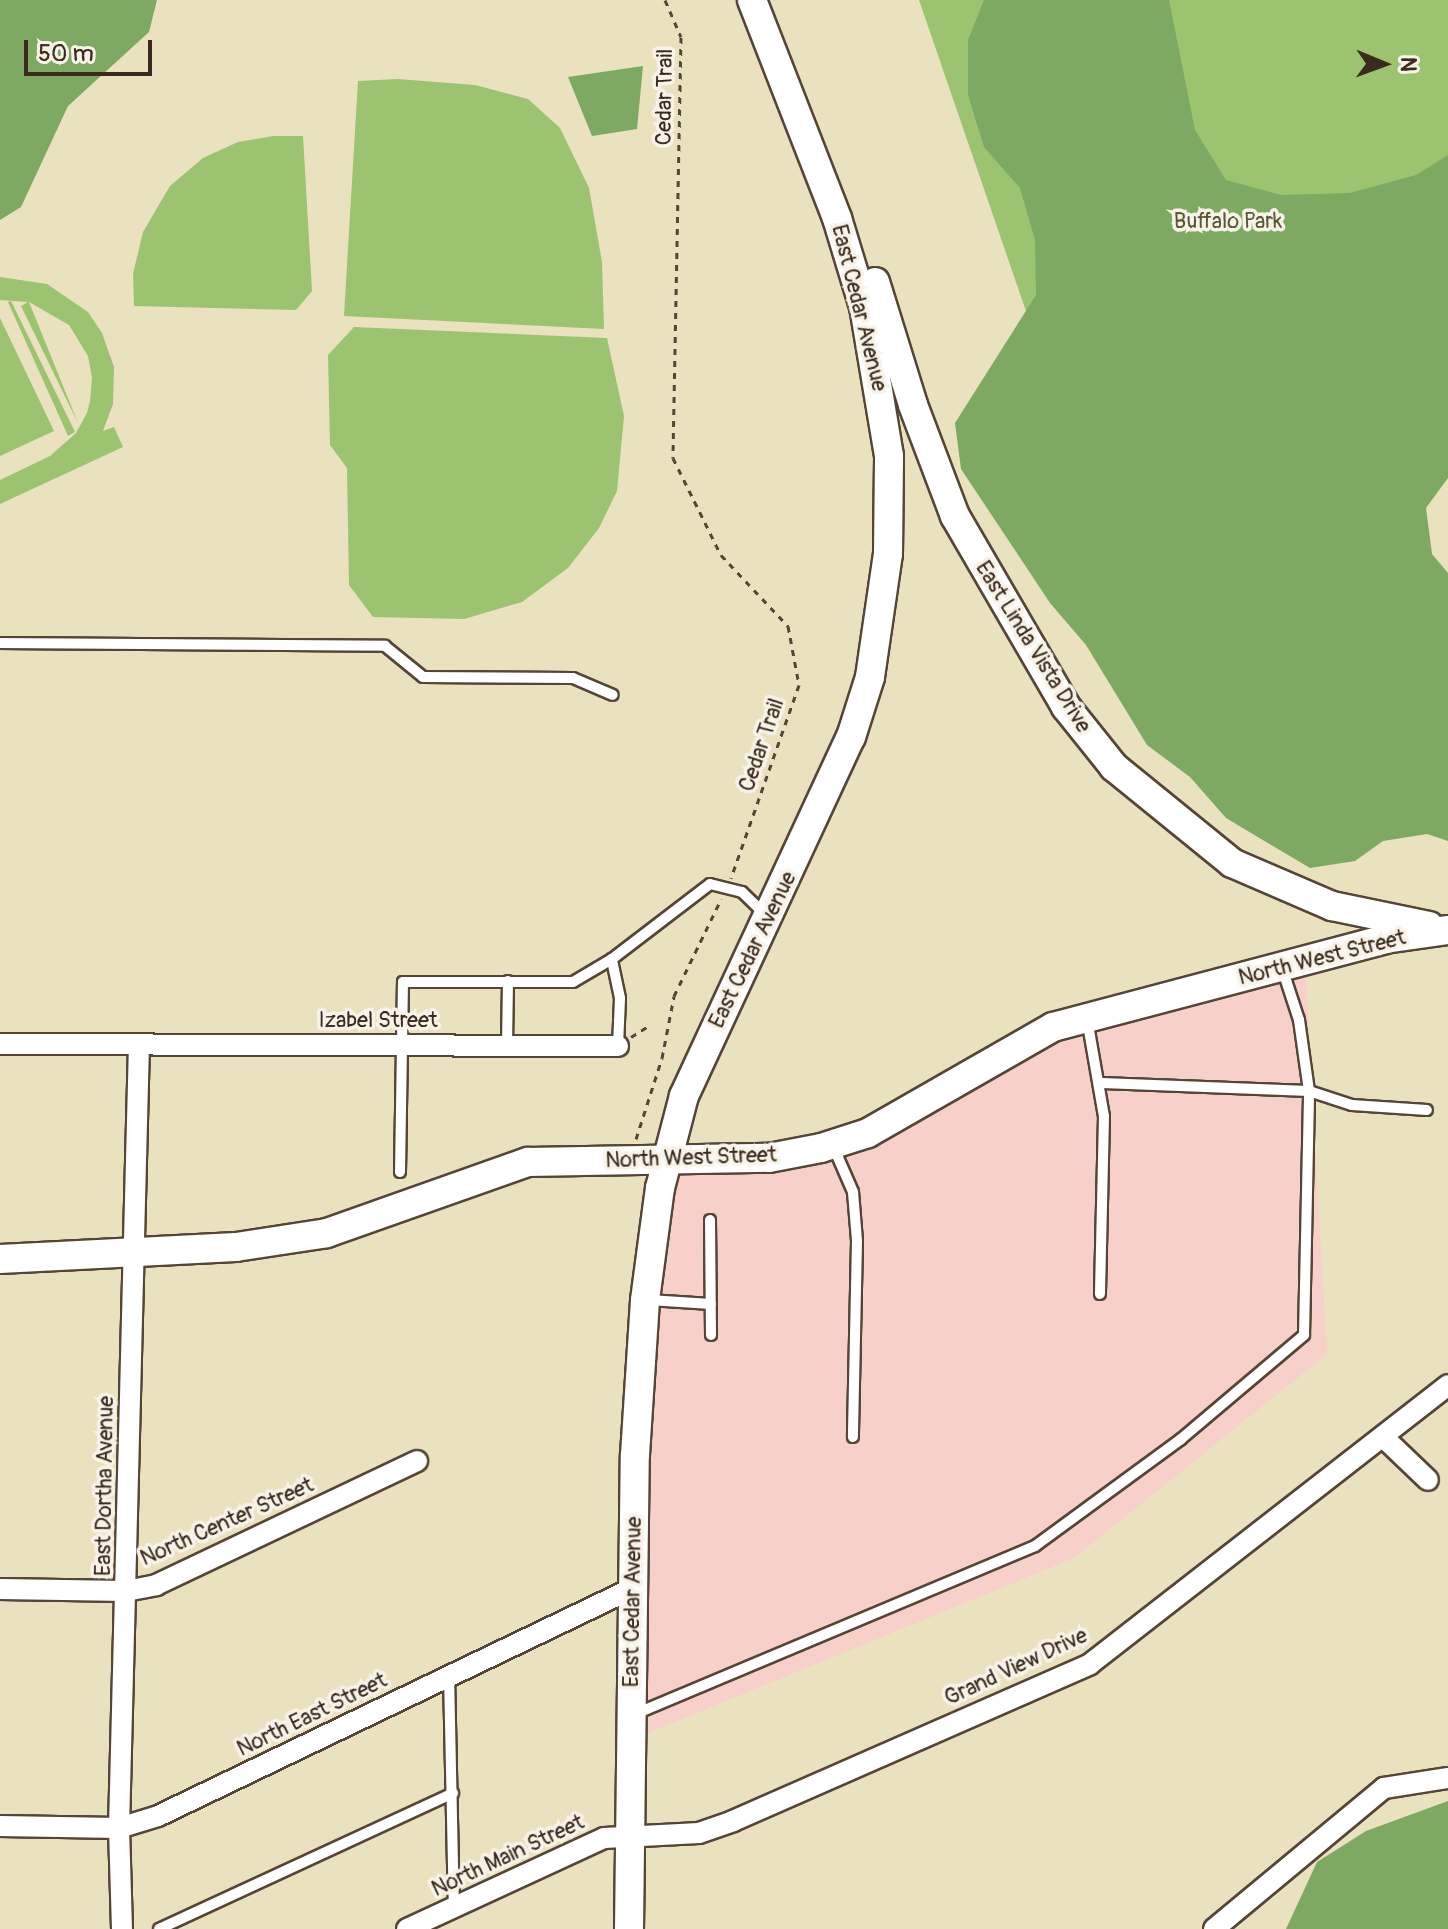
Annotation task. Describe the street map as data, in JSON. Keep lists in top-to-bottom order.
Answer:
{
  "streets": {
    "street": [
      "East Cedar Avenue",
      "East Linda Vista Drive",
      "North West Street",
      "Izabel Street",
      "East Dortha Avenue",
      "North Center Street",
      "Grand View Drive",
      "North East Street",
      "North Main Street"
    ],
    "path": ["Cedar Trail"]
  },
  "crossings": [
    ["East Cedar Avenue", "East Linda Vista Drive"],
    ["East Cedar Avenue", "North West Street"],
    ["East Cedar Avenue", "Grand View Drive"],
    ["East Cedar Avenue", "North East Street"],
    ["East Cedar Avenue", "North Main Street"],
    ["East Linda Vista Drive", "North West Street"],
    ["North West Street", "East Dortha Avenue"],
    ["Izabel Street", "East Dortha Avenue"],
    ["East Dortha Avenue", "North Center Street"],
    ["East Dortha Avenue", "North East Street"],
    ["Grand View Drive", "North Main Street"]
  ],
  "parks": ["Buffalo Park"],
  "scale_bar": "50 m",
  "north": "right"
}
